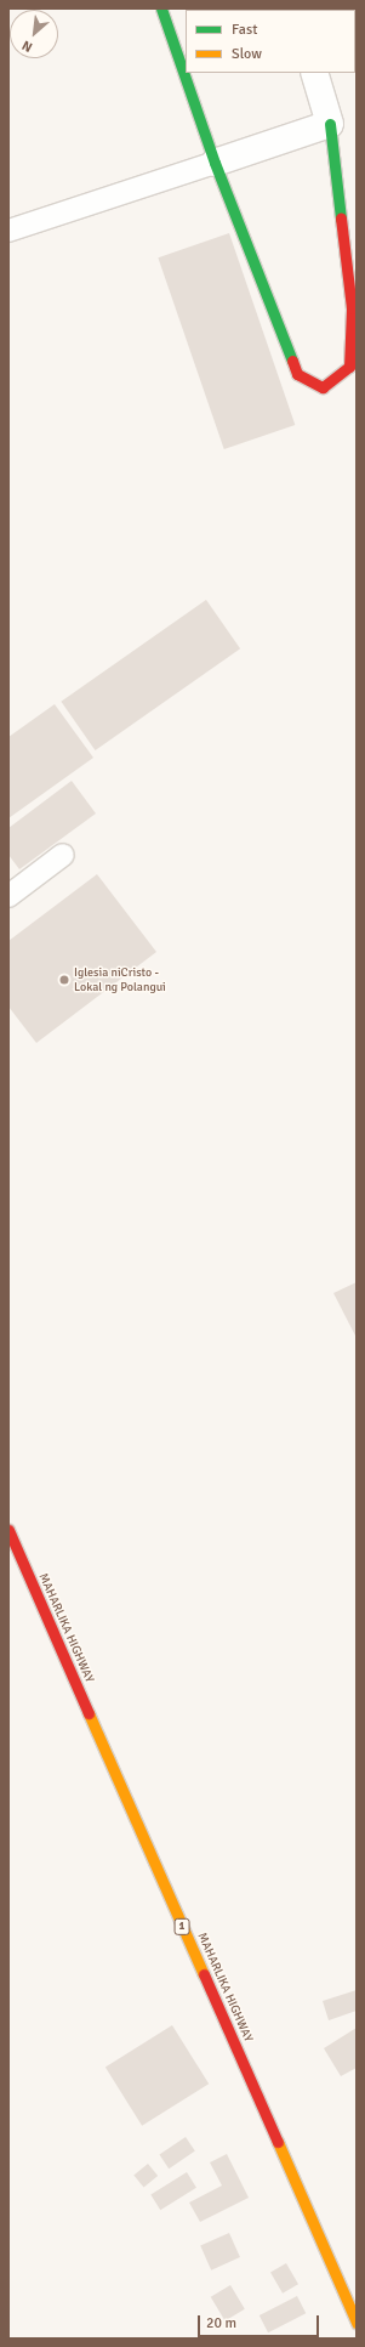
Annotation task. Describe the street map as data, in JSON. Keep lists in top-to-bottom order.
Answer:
{
  "streets": {
    "main road": ["MAHARLIKA HIGHWAY", "1"]
  },
  "places": ["Iglesia niCristo - Lokal ng Polangui"],
  "legend": ["Fast", "Slow"],
  "scale_bar": "20 m",
  "north": "bottom left"
}
